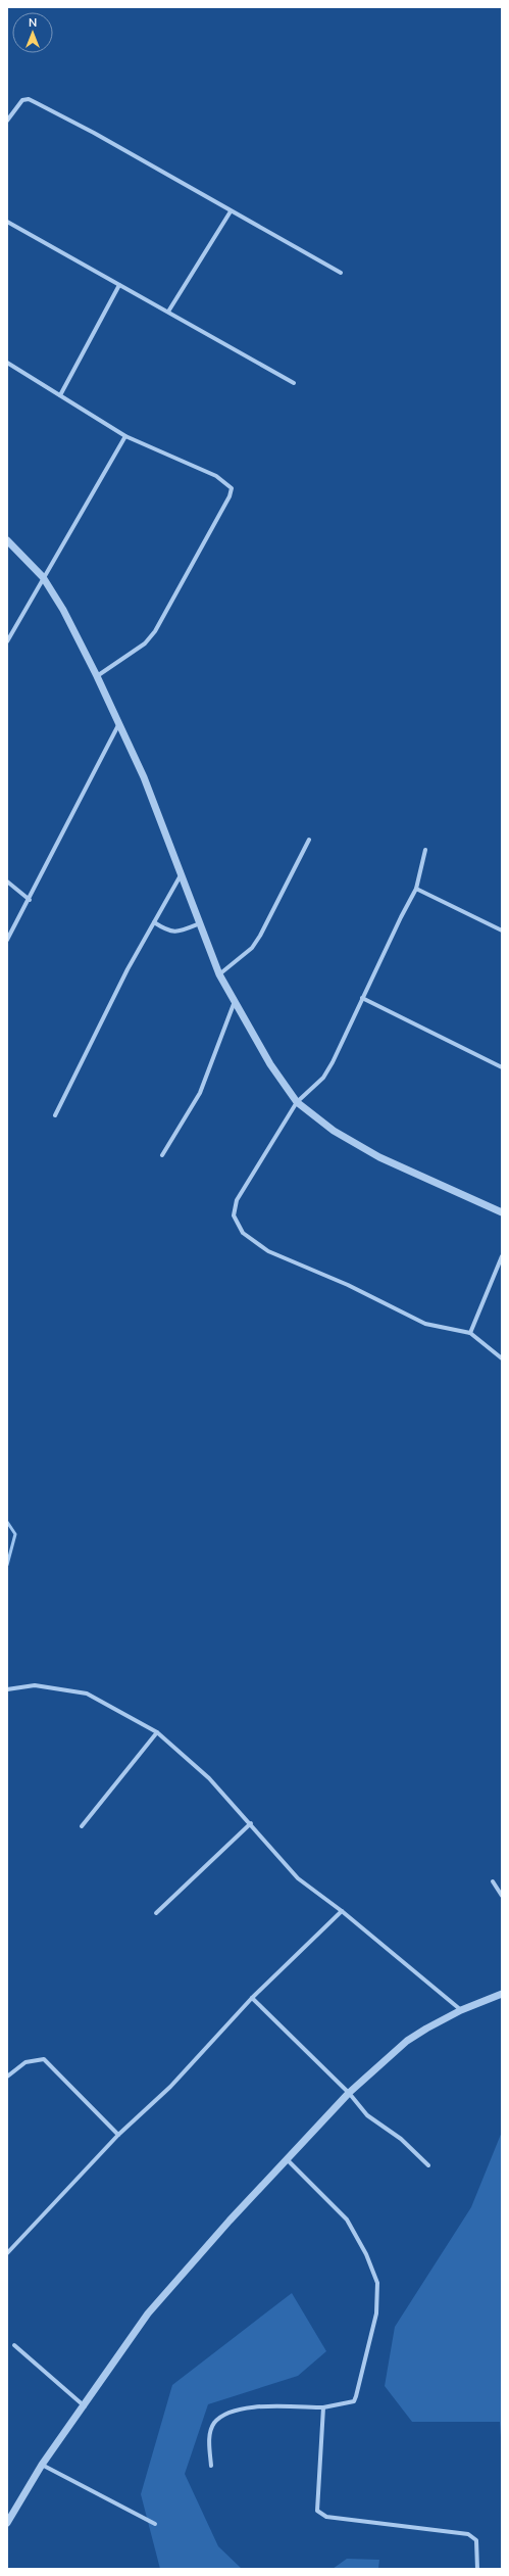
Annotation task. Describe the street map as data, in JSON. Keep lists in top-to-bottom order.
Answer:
{
  "north": "top"
}
